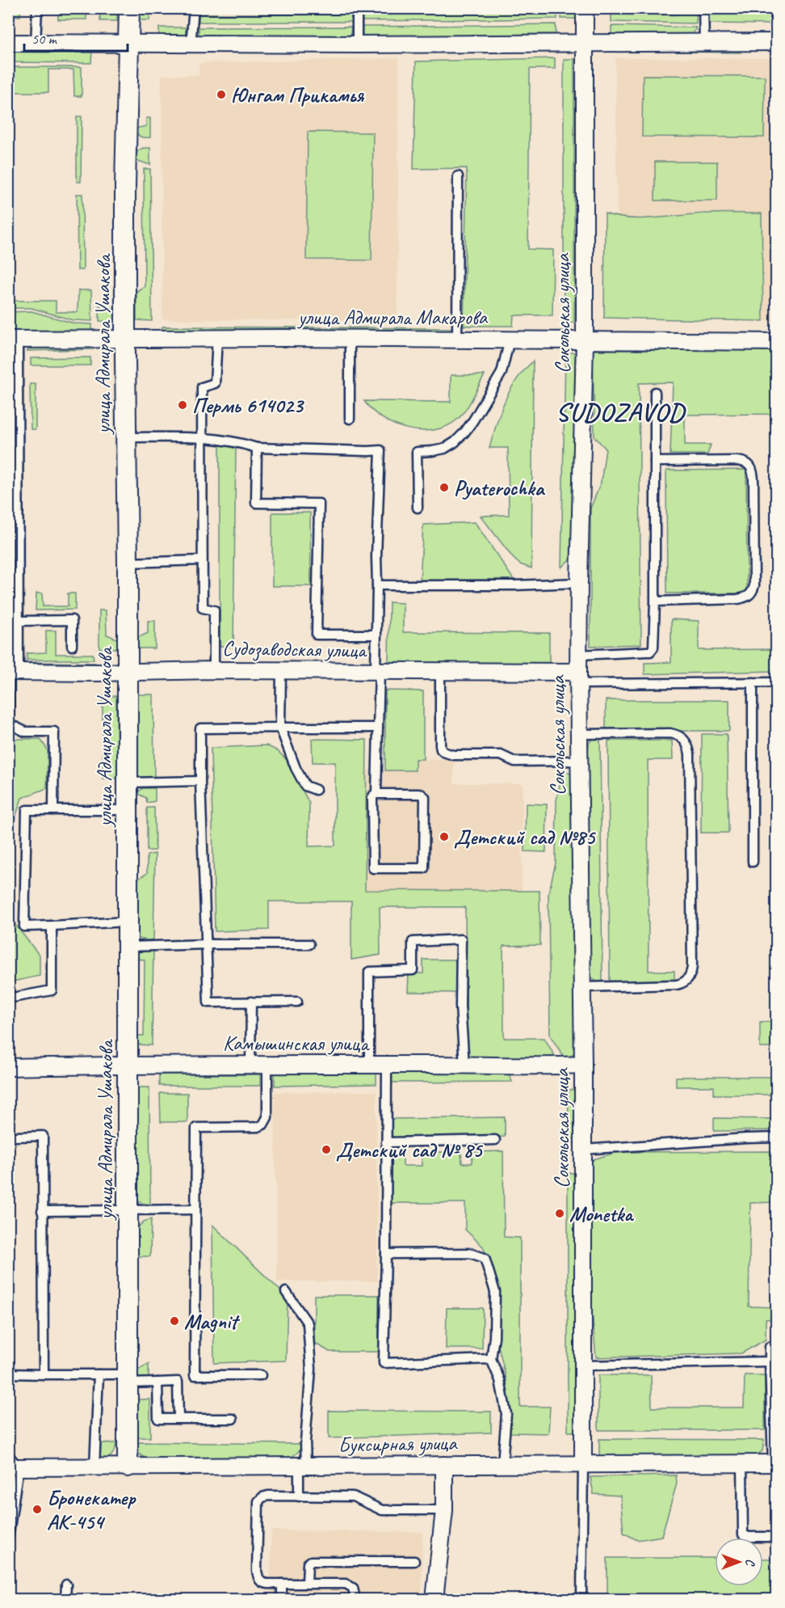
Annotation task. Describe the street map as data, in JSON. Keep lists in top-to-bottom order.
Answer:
{
  "streets": {
    "street": [
      "Сокольская улица",
      "улица Адмирала Макарова",
      "улица Адмирала Ушакова",
      "Судозаводская улица",
      "Камышинская улица",
      "Буксирная улица"
    ]
  },
  "crossings": [
    ["Сокольская улица", "улица Адмирала Макарова"],
    ["Сокольская улица", "Судозаводская улица"],
    ["Сокольская улица", "Камышинская улица"],
    ["Сокольская улица", "Буксирная улица"],
    ["улица Адмирала Макарова", "улица Адмирала Ушакова"],
    ["улица Адмирала Ушакова", "Судозаводская улица"],
    ["улица Адмирала Ушакова", "Камышинская улица"],
    ["улица Адмирала Ушакова", "Буксирная улица"]
  ],
  "districts": ["SUDOZAVOD"],
  "places": [
    "Юнгам Прикамья",
    "Пермь 614023",
    "Pyaterochka",
    "Детский сад №85",
    "Детский сад № 85",
    "Monetka",
    "Magnit",
    "Бронекатер АК-454"
  ],
  "scale_bar": "50 m",
  "north": "right"
}
